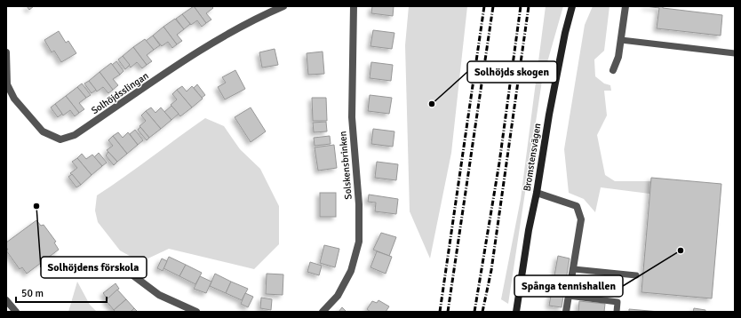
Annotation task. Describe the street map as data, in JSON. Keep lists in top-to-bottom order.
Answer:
{
  "streets": {
    "street": ["Solhöjdsslingan", "Bromstensvägen", "Solskensbrinken"]
  },
  "places": ["Solhöjds skogen", "Solhöjdens förskola", "Spånga tennishallen"],
  "scale_bar": "50 m"
}
